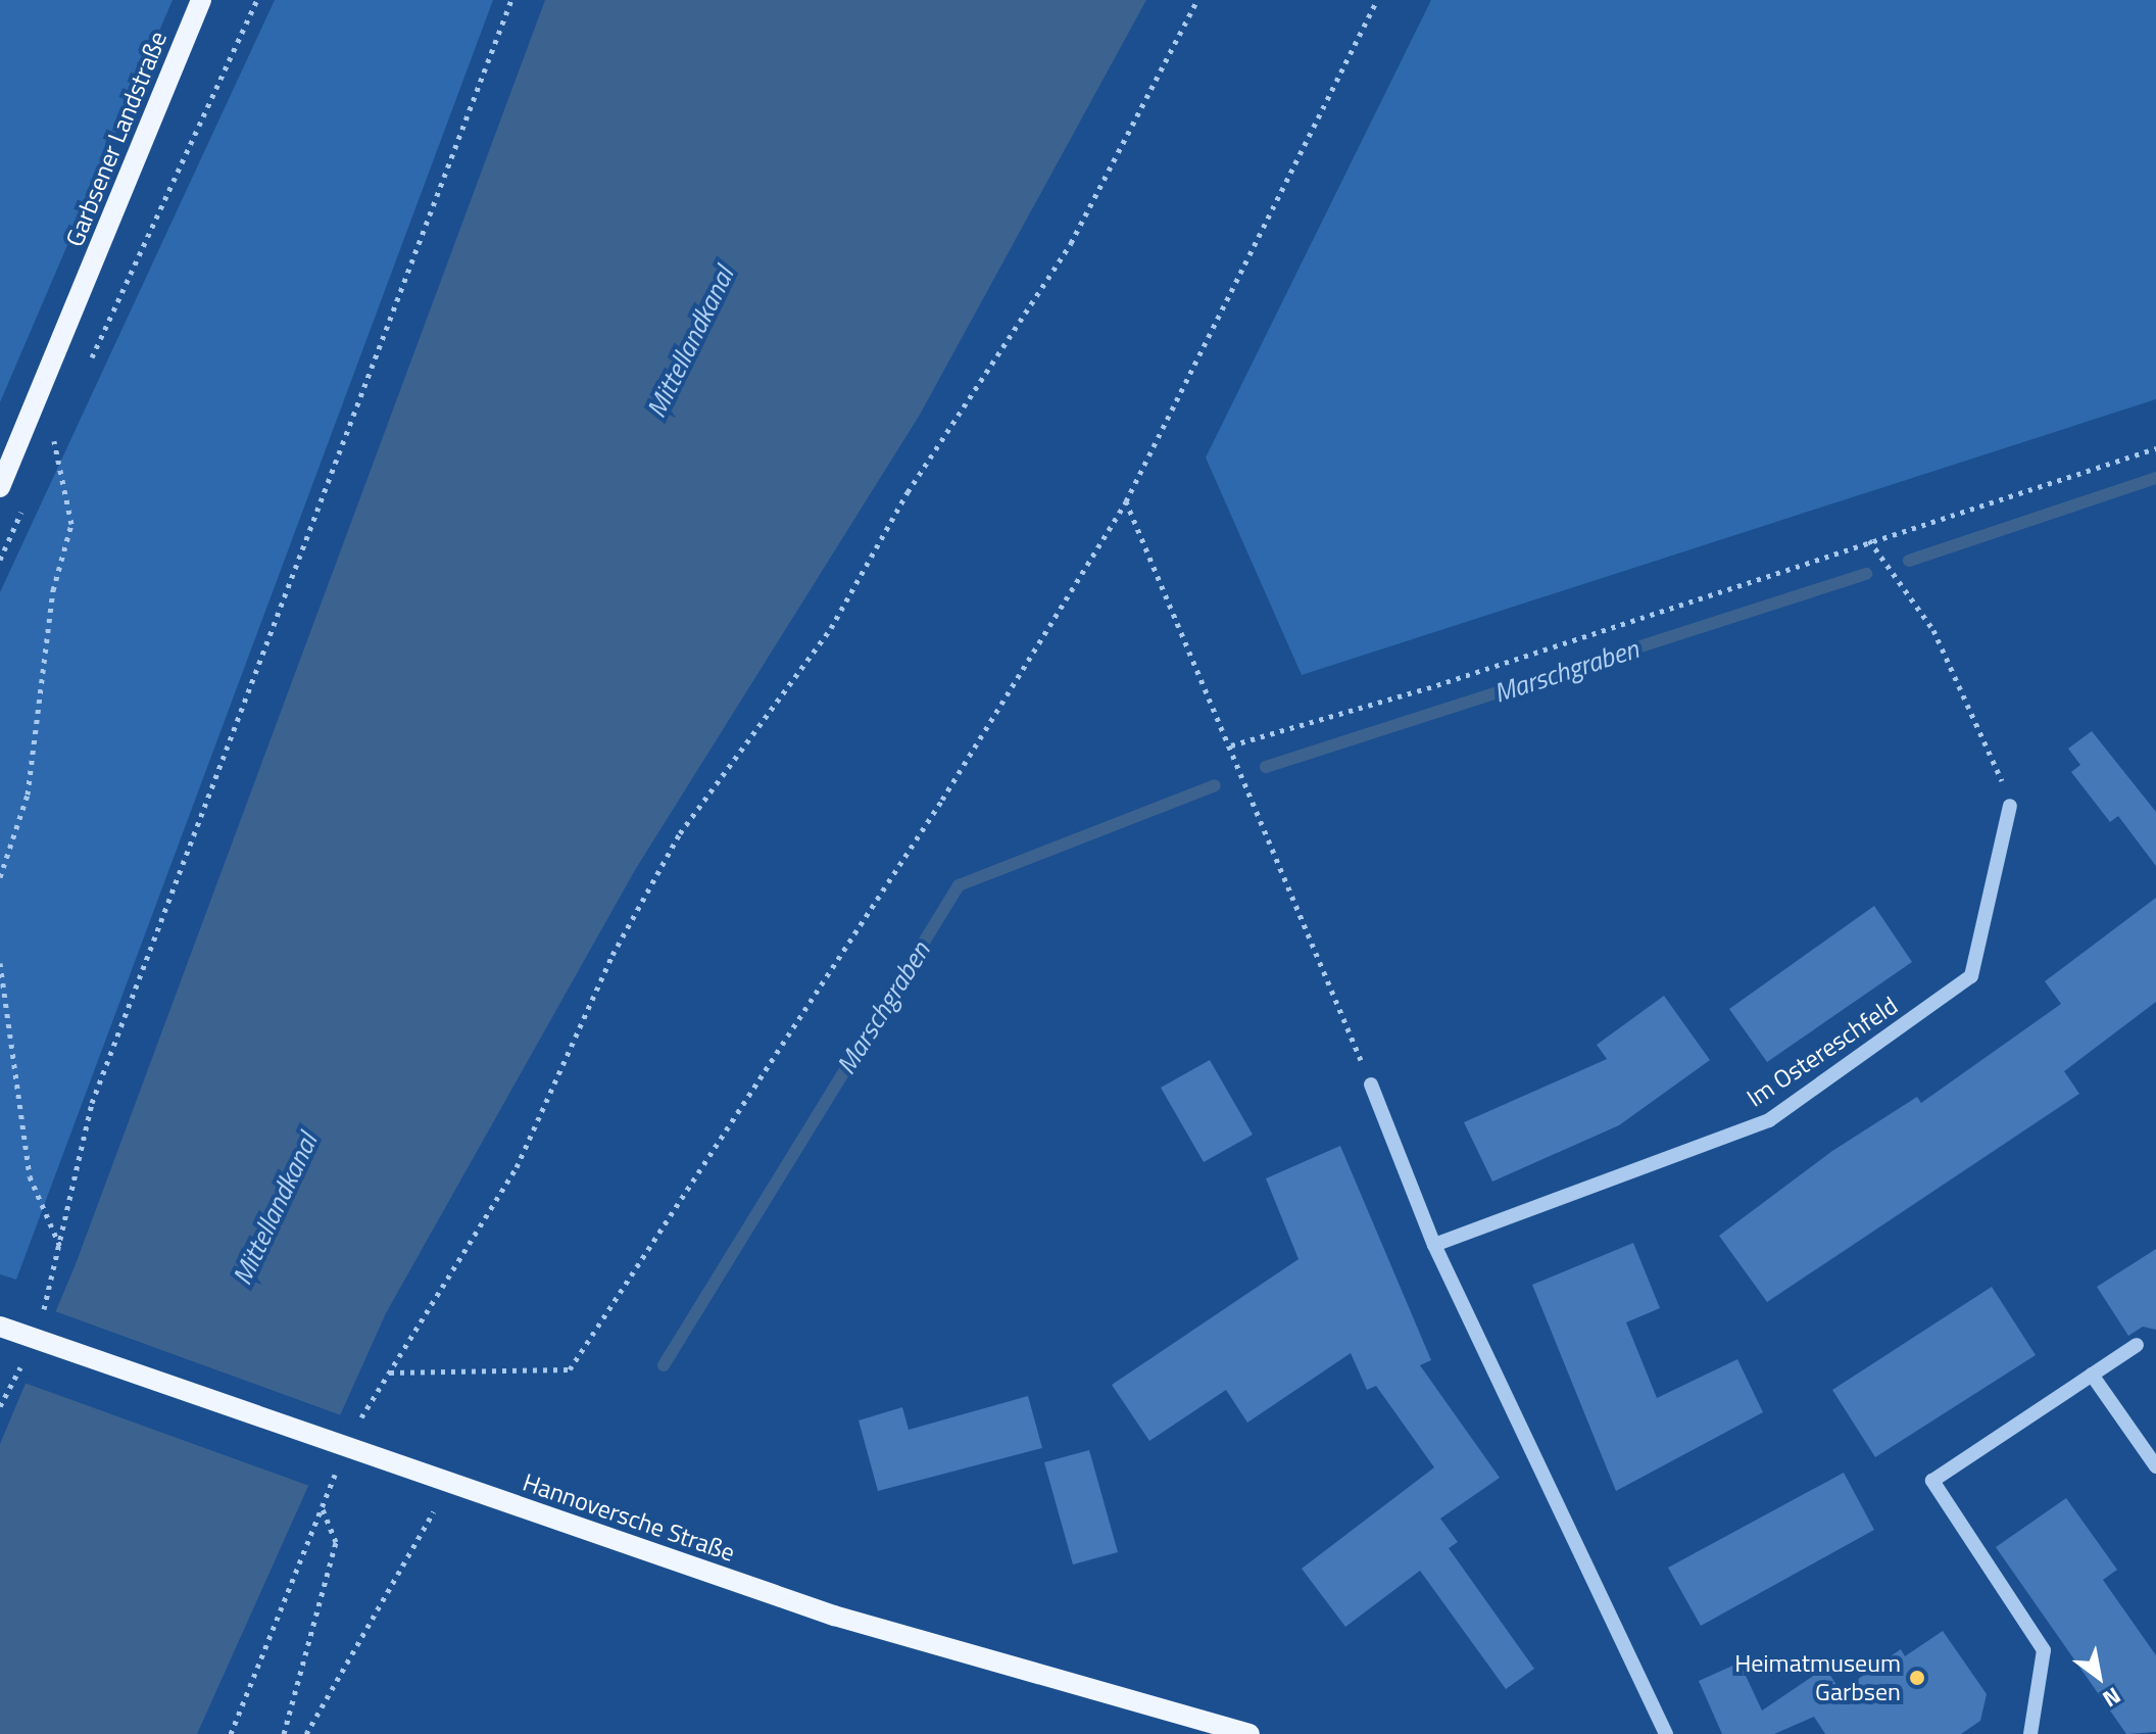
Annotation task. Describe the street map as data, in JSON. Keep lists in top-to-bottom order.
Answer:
{
  "streets": {
    "main road": ["Garbsener Landstraße", "Hannoversche Straße"],
    "street": ["Im Ostereschfeld"]
  },
  "water": ["Mittellandkanal", "Marschgraben"],
  "places": ["Heimatmuseum Garbsen"],
  "north": "bottom right"
}
